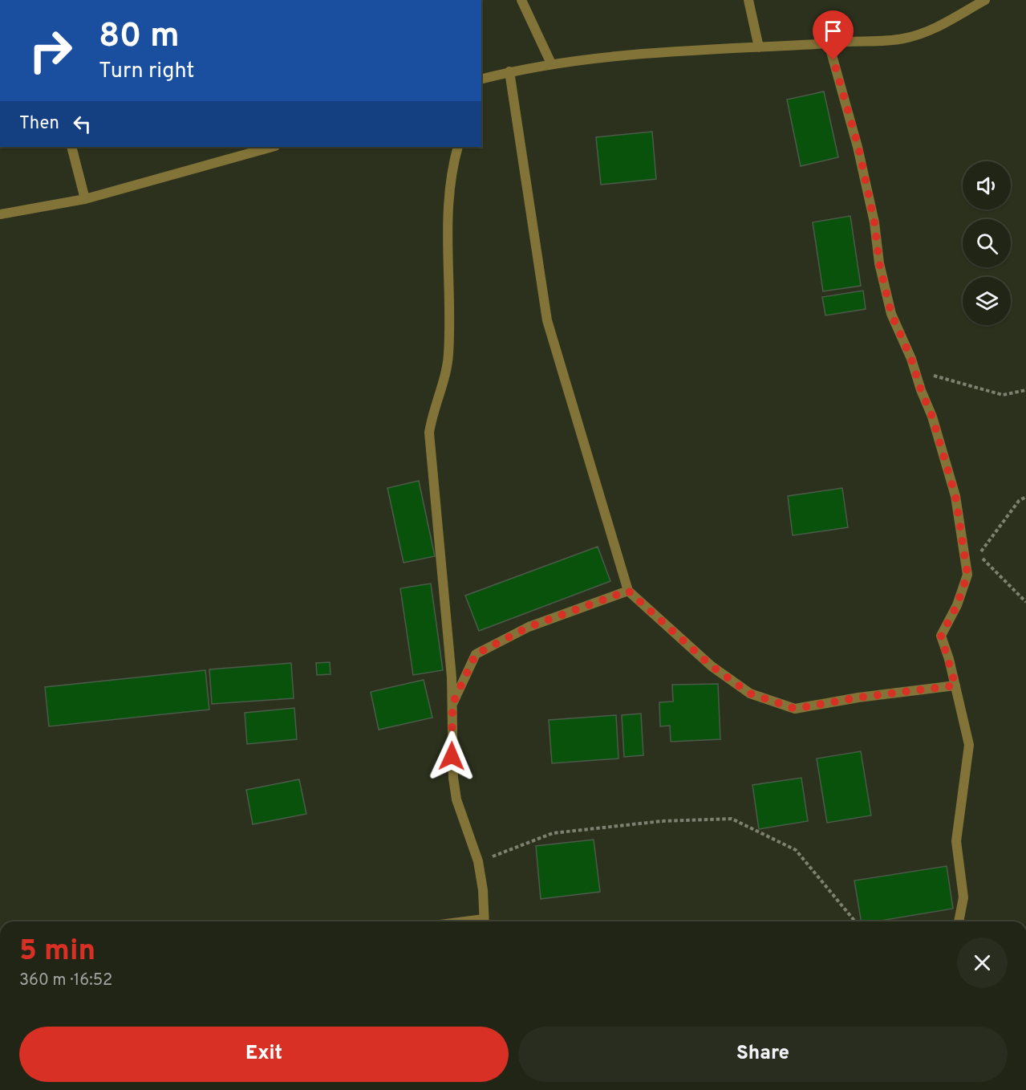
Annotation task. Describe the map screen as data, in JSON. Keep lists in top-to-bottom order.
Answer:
{
  "page": {
    "turn": ["80 m", "Turn right"],
    "then": "Then",
    "heading": ["5 min", "360 m · 16:52"],
    "buttons": ["Exit", "Share"]
  }
}
